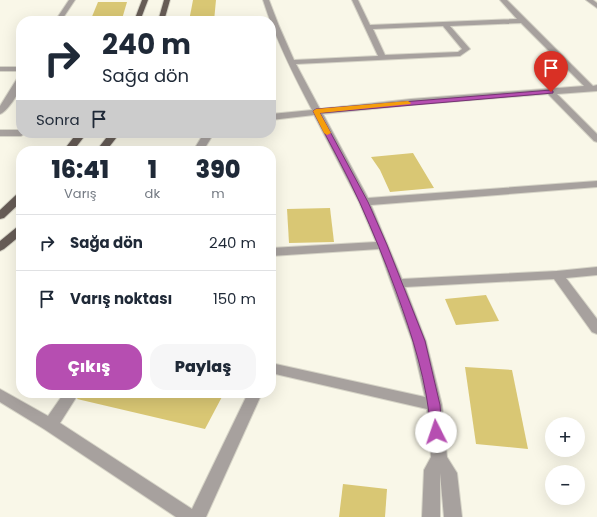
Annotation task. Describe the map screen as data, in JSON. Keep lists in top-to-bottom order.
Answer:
{
  "page": {
    "turn": ["240 m", "Sağa dön"],
    "then": "Sonra",
    "eta": [
      "16:41",
      "Varış",
      "1",
      "dk",
      "390",
      "m"
    ],
    "list": [
      {
        "name": "Sağa dön",
        "value": "240 m"
      },
      {
        "name": "Varış noktası",
        "value": "150 m"
      }
    ],
    "buttons": ["Çıkış", "Paylaş"],
    "map_buttons": ["+", "−"]
  }
}
